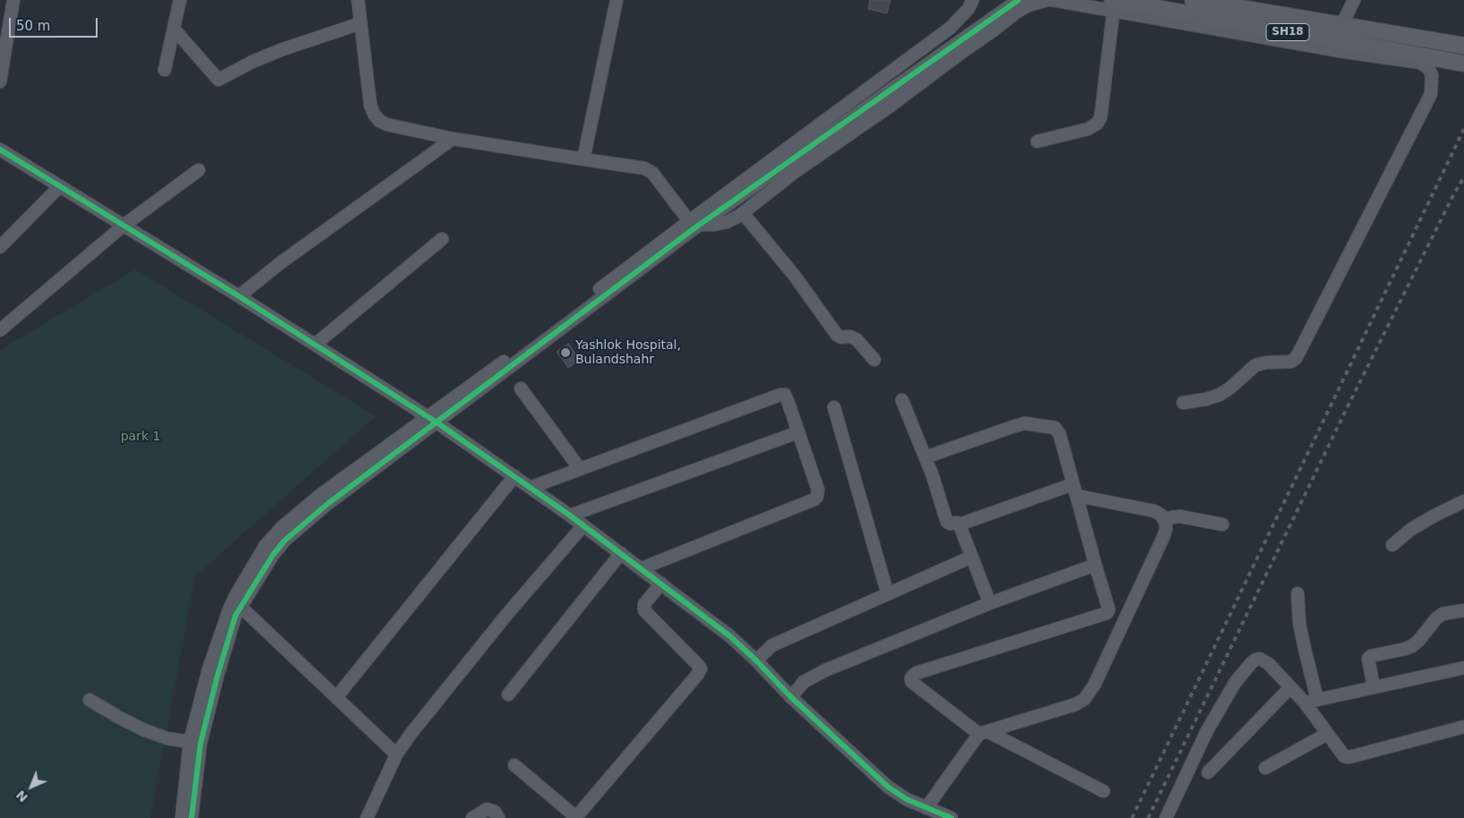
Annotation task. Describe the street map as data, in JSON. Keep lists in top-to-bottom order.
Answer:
{
  "streets": {
    "main road": ["SH18"]
  },
  "parks": ["park 1"],
  "places": ["Yashlok Hospital, Bulandshahr"],
  "scale_bar": "50 m",
  "north": "bottom left"
}
